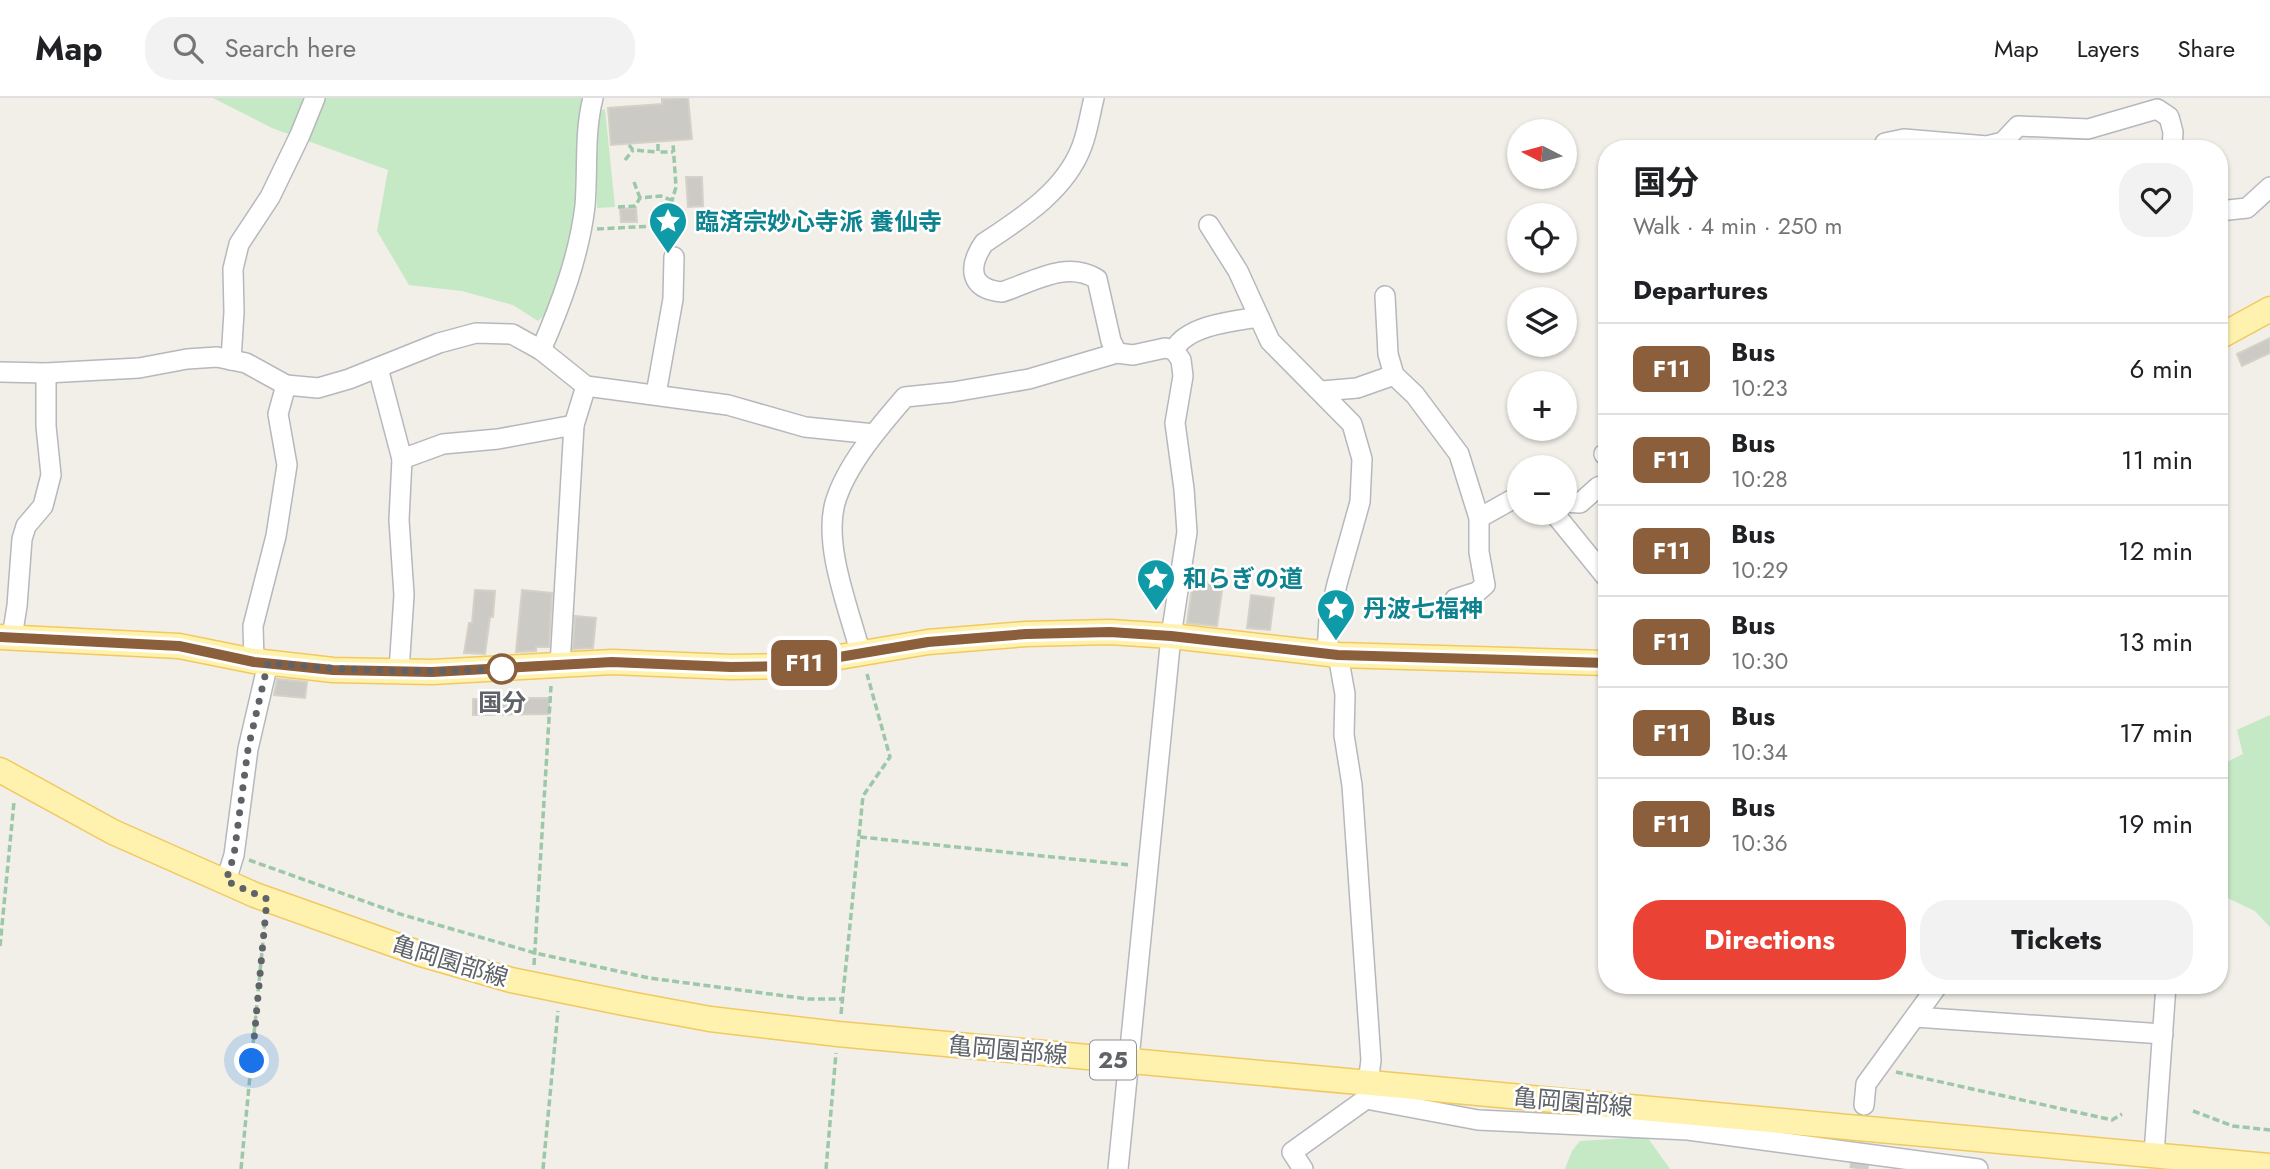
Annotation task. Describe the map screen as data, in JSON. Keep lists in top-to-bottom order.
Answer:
{
  "streets": {
    "main road": ["亀岡園部線", "25"]
  },
  "places": {
    "place": ["臨済宗妙心寺派 養仙寺", "和らぎの道", "丹波七福神"],
    "other": ["国分"]
  },
  "lines": ["bus line F11"],
  "north": "left",
  "page": {
    "header": "Map",
    "search": "Search here",
    "nav": ["Map", "Layers", "Share"],
    "on_map": "F11",
    "map_buttons": ["+", "−"],
    "heading": [
      ["国分", "Walk · 4 min · 250 m"],
      "Departures"
    ],
    "list": [
      {
        "mark": "F11",
        "name": "Bus",
        "note": "10:23",
        "value": "6 min"
      },
      {
        "mark": "F11",
        "name": "Bus",
        "note": "10:28",
        "value": "11 min"
      },
      {
        "mark": "F11",
        "name": "Bus",
        "note": "10:29",
        "value": "12 min"
      },
      {
        "mark": "F11",
        "name": "Bus",
        "note": "10:30",
        "value": "13 min"
      },
      {
        "mark": "F11",
        "name": "Bus",
        "note": "10:34",
        "value": "17 min"
      },
      {
        "mark": "F11",
        "name": "Bus",
        "note": "10:36",
        "value": "19 min"
      }
    ],
    "buttons": ["Directions", "Tickets"]
  }
}
